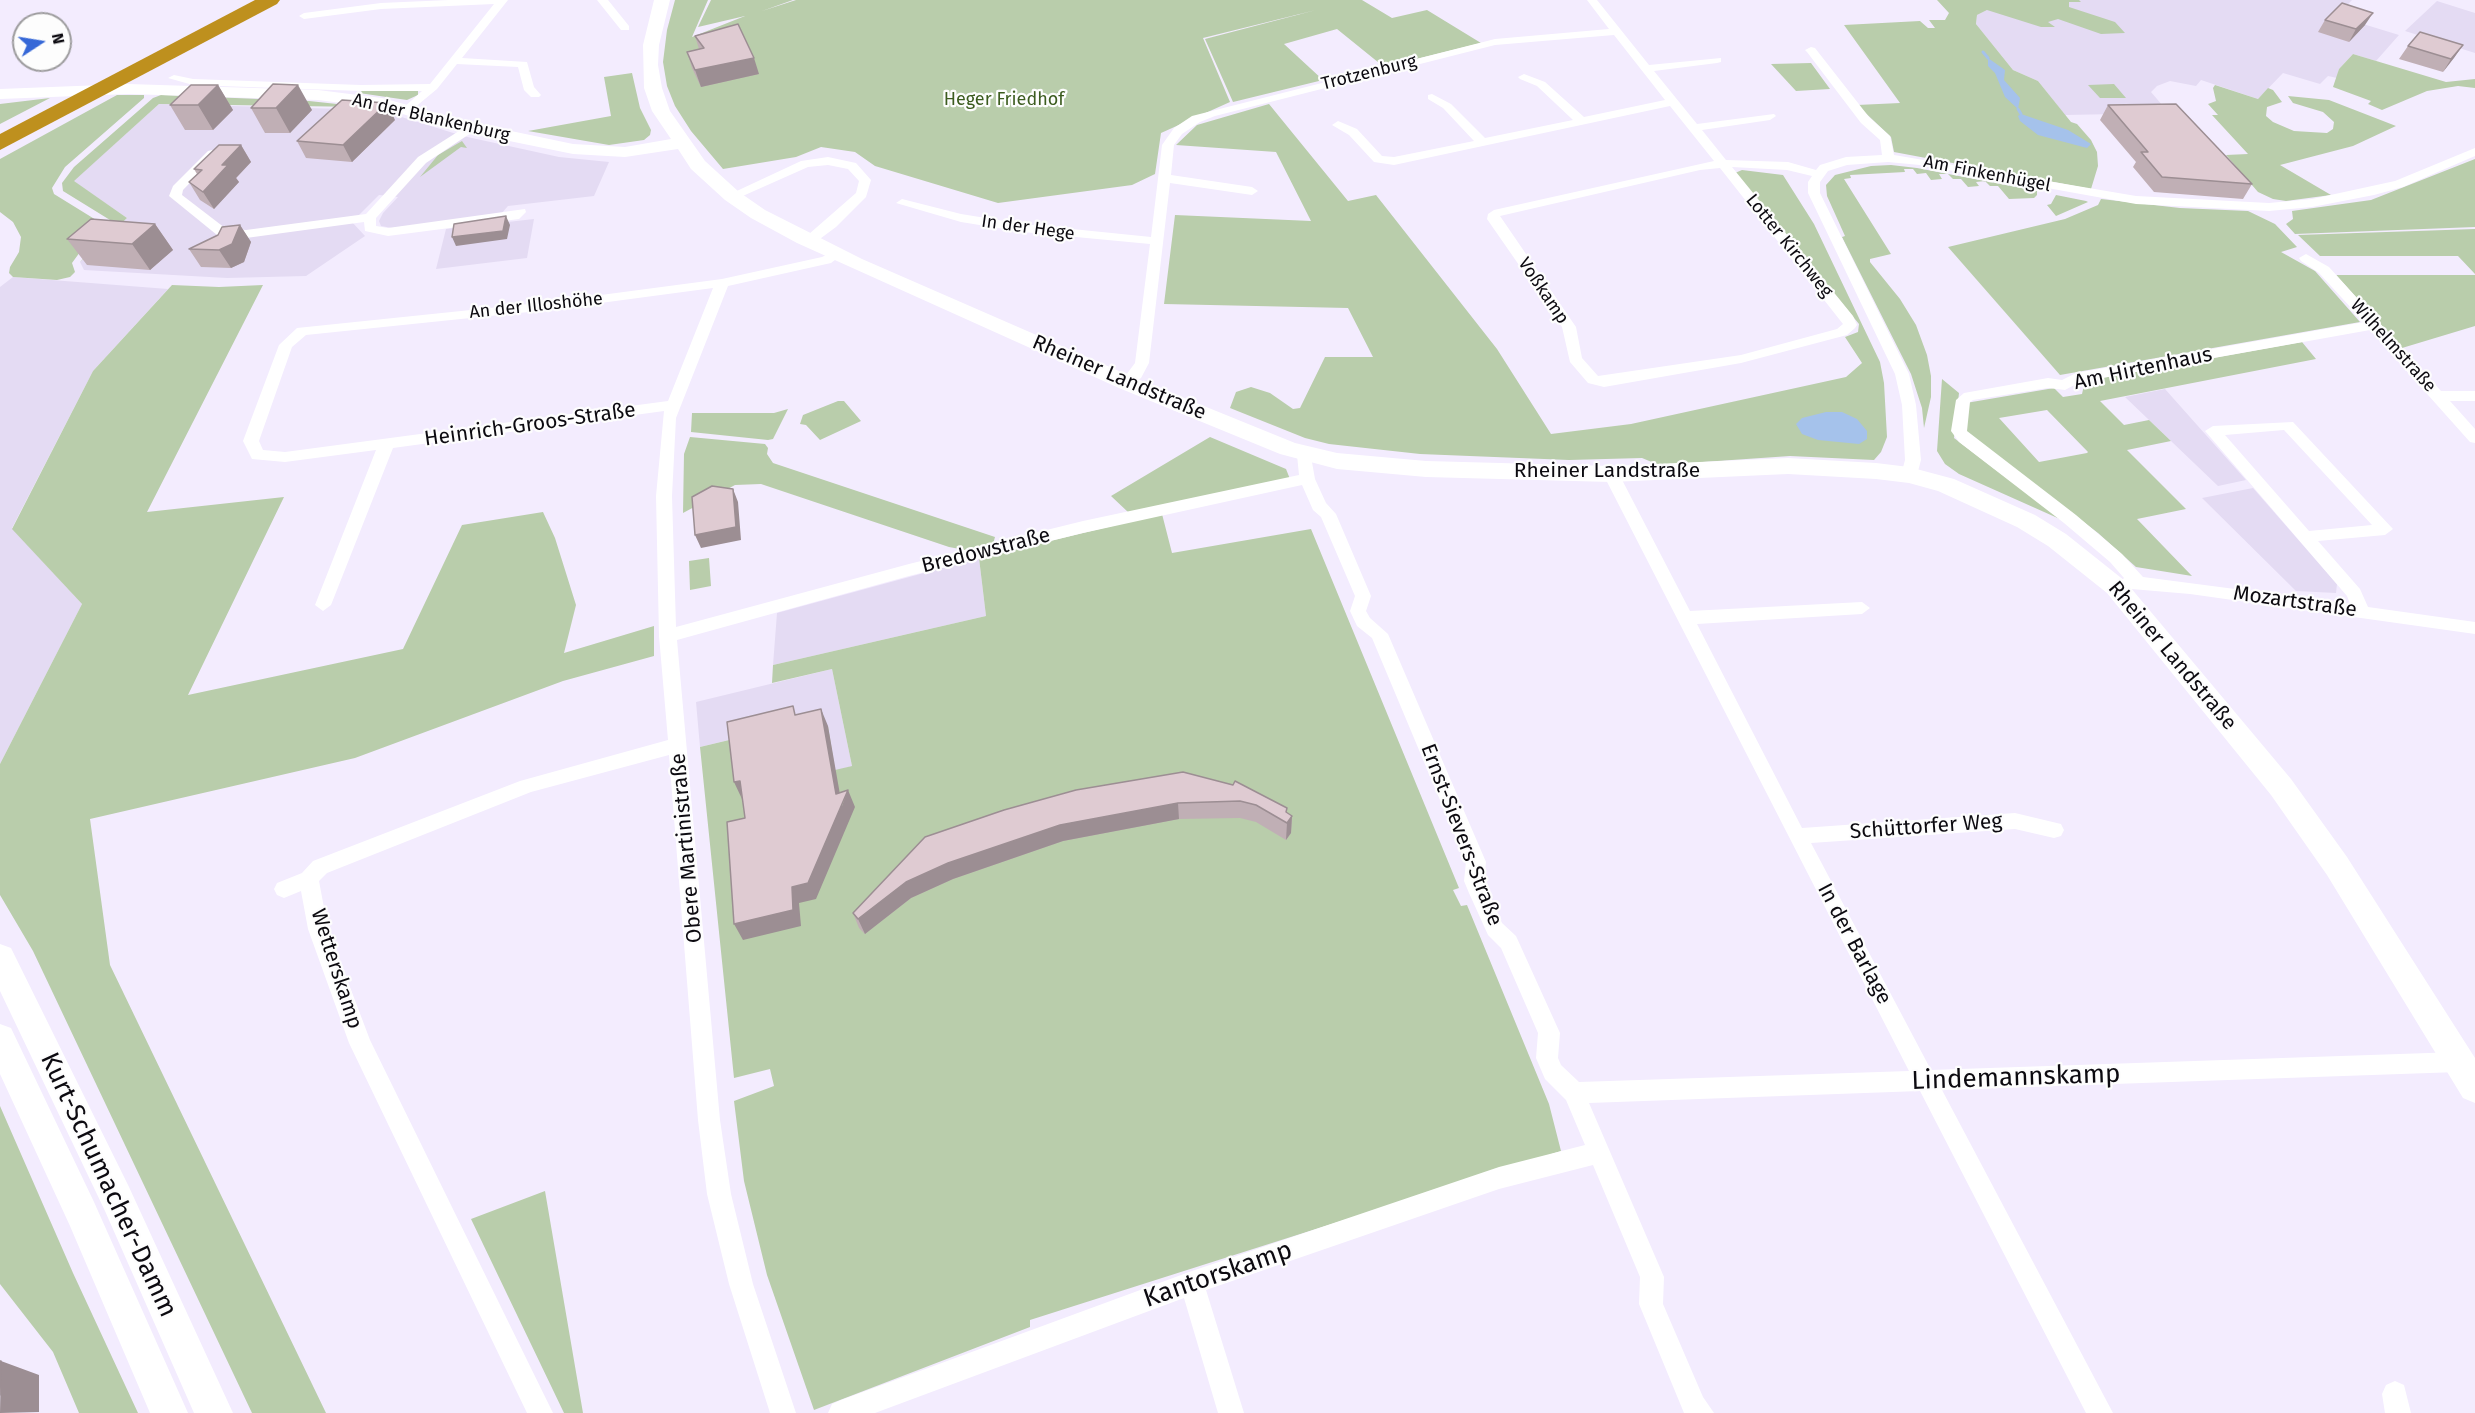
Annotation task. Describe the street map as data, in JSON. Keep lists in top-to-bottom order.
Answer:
{
  "streets": {
    "street": [
      "Trotzenburg",
      "An der Blankenburg",
      "Am Finkenhügel",
      "In der Hege",
      "Lotter Kirchweg",
      "Voßkamp",
      "An der Illoshöhe",
      "Wilhelmstraße",
      "Am Hirtenhaus",
      "Rheiner Landstraße",
      "Heinrich-Groos-Straße",
      "Bredowstraße",
      "Mozartstraße",
      "Schüttorfer Weg",
      "Ernst-Sievers-Straße",
      "Obere Martinistraße",
      "In der Barlage",
      "Wetterskamp",
      "Lindemannskamp",
      "Kurt-Schumacher-Damm",
      "Kantorskamp"
    ]
  },
  "crossings": [
    ["Trotzenburg", "In der Hege"],
    ["Trotzenburg", "Lotter Kirchweg"],
    ["Trotzenburg", "Rheiner Landstraße"],
    ["An der Blankenburg", "Rheiner Landstraße"],
    ["Am Finkenhügel", "Lotter Kirchweg"],
    ["Lotter Kirchweg", "Voßkamp"],
    ["An der Illoshöhe", "Rheiner Landstraße"],
    ["An der Illoshöhe", "Heinrich-Groos-Straße"],
    ["An der Illoshöhe", "Obere Martinistraße"],
    ["Wilhelmstraße", "Am Hirtenhaus"],
    ["Am Hirtenhaus", "Rheiner Landstraße"],
    ["Am Hirtenhaus", "Mozartstraße"],
    ["Rheiner Landstraße", "Mozartstraße"],
    ["Rheiner Landstraße", "Ernst-Sievers-Straße"],
    ["Rheiner Landstraße", "In der Barlage"],
    ["Rheiner Landstraße", "Lindemannskamp"],
    ["Heinrich-Groos-Straße", "Obere Martinistraße"],
    ["Bredowstraße", "Ernst-Sievers-Straße"],
    ["Bredowstraße", "Obere Martinistraße"],
    ["Schüttorfer Weg", "In der Barlage"],
    ["Ernst-Sievers-Straße", "Lindemannskamp"],
    ["Ernst-Sievers-Straße", "Kantorskamp"],
    ["Obere Martinistraße", "Wetterskamp"],
    ["In der Barlage", "Lindemannskamp"]
  ],
  "parks": ["Heger Friedhof"],
  "north": "right"
}
